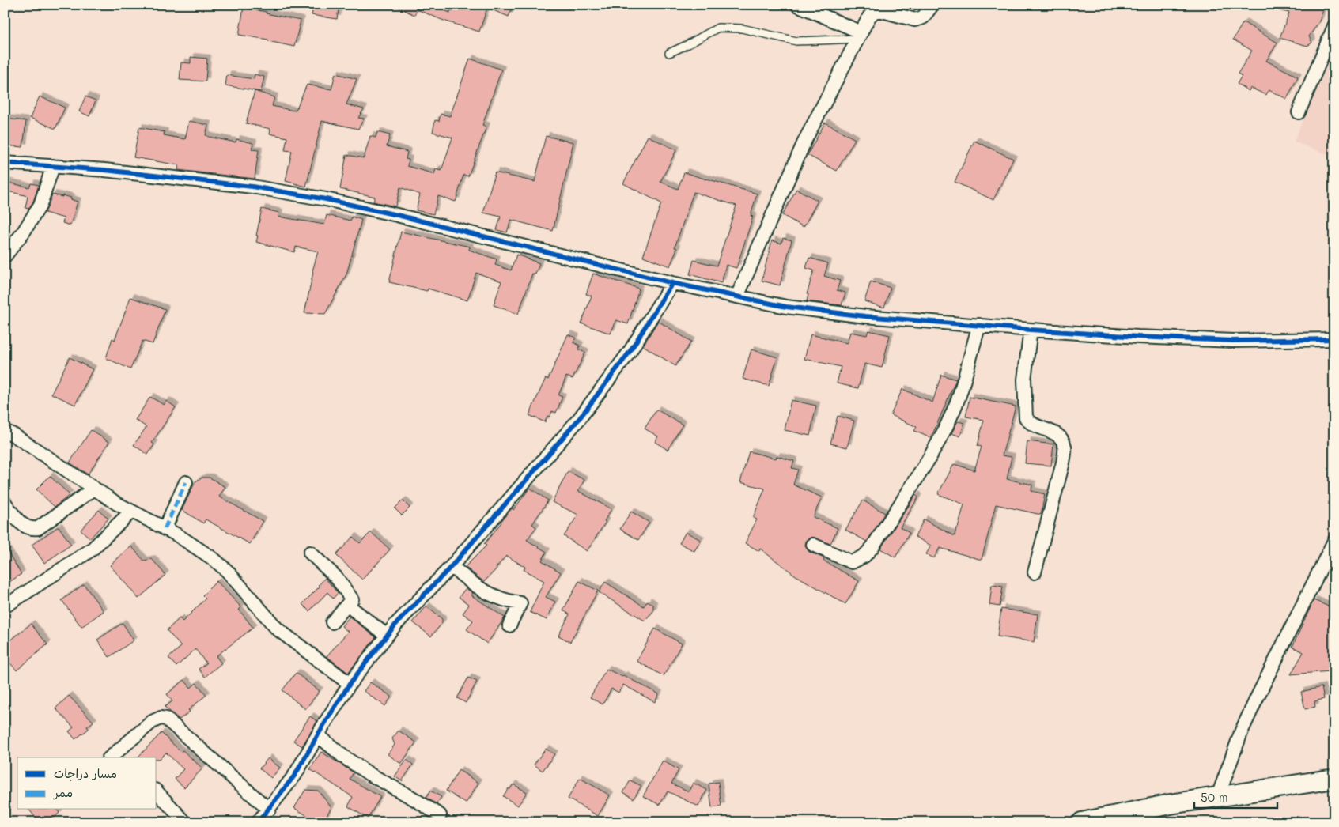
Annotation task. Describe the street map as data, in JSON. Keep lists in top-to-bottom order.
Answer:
{
  "legend": ["مسار دراجات", "ممر"],
  "scale_bar": "50 m"
}
